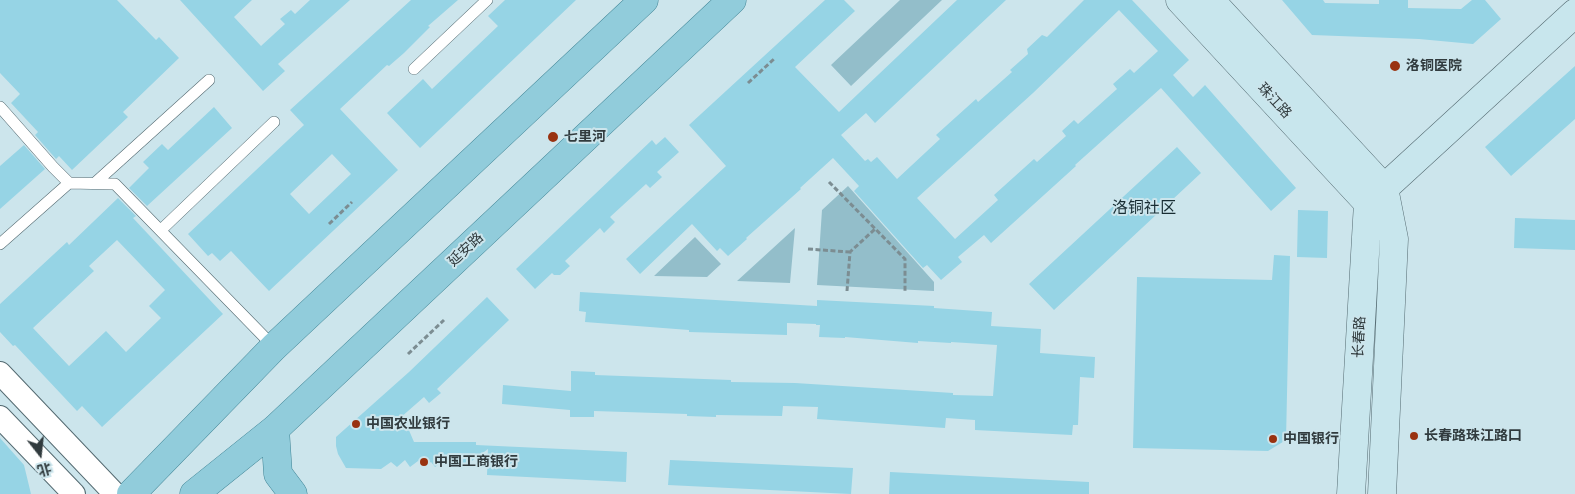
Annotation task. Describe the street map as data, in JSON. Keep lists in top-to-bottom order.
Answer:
{
  "streets": {
    "main road": ["珠江路", "延安路", "长春路"]
  },
  "crossings": [
    ["珠江路", "长春路"]
  ],
  "districts": ["洛铜社区"],
  "places": [
    "洛铜医院",
    "七里河",
    "中国农业银行",
    "长春路珠江路口",
    "中国银行",
    "中国工商银行"
  ],
  "north": "bottom"
}
